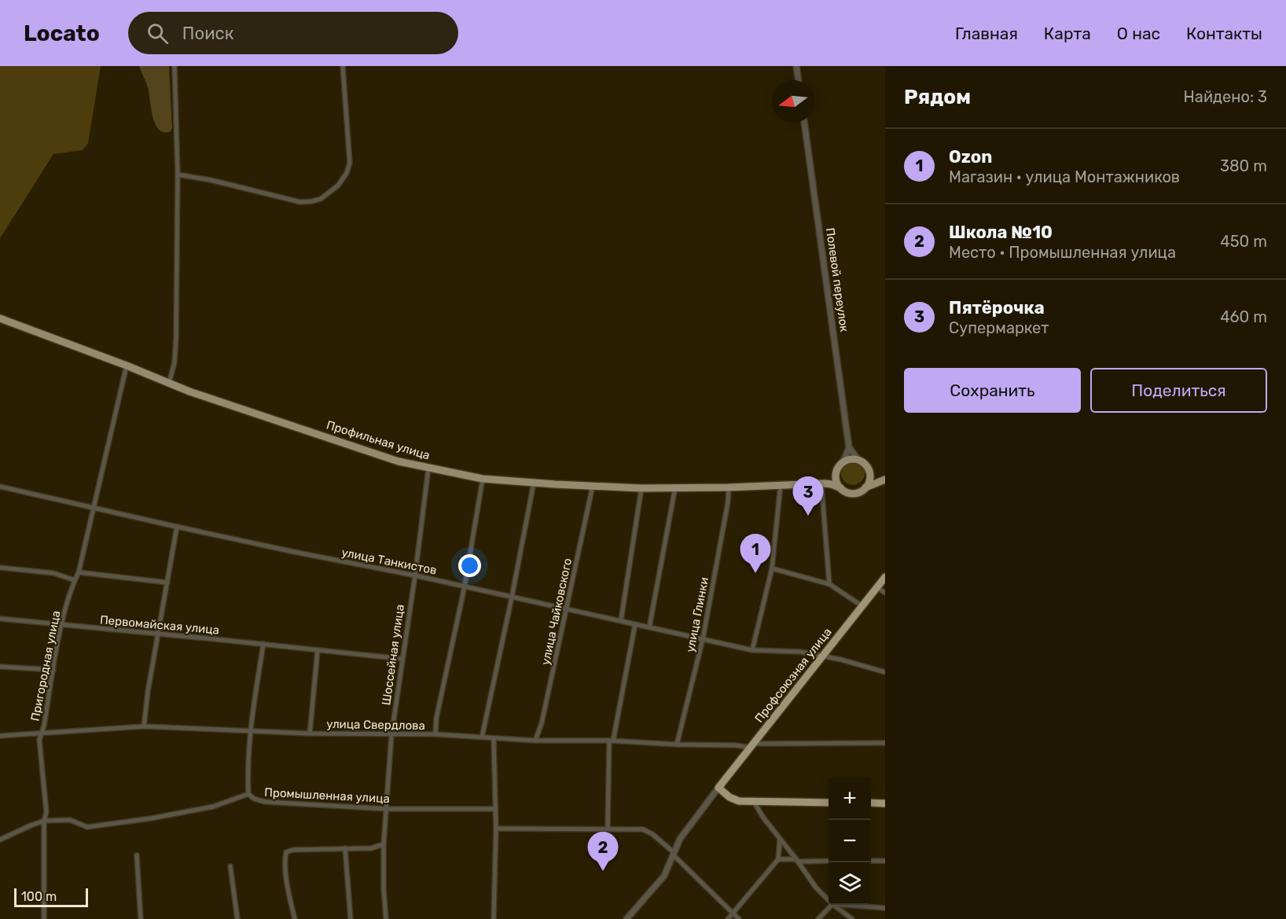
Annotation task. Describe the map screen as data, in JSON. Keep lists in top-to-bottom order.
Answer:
{
  "streets": {
    "highway": ["Профсоюзная улица"],
    "main road": ["Профильная улица"],
    "street": [
      "Полевой переулок",
      "улица Танкистов",
      "улица Чайковского",
      "улица Глинки",
      "Первомайская улица",
      "Шоссейная улица",
      "Пригородная улица",
      "улица Свердлова",
      "Промышленная улица"
    ]
  },
  "crossings": [
    ["Профильная улица", "улица Чайковского"],
    ["Профильная улица", "улица Глинки"],
    ["Профильная улица", "Шоссейная улица"],
    ["Профильная улица", "Пригородная улица"],
    ["улица Танкистов", "улица Чайковского"],
    ["улица Танкистов", "улица Глинки"],
    ["улица Танкистов", "Шоссейная улица"],
    ["улица Танкистов", "Пригородная улица"],
    ["улица Танкистов", "Профсоюзная улица"],
    ["улица Чайковского", "улица Свердлова"],
    ["улица Глинки", "улица Свердлова"],
    ["Первомайская улица", "Шоссейная улица"],
    ["Первомайская улица", "Пригородная улица"],
    ["Шоссейная улица", "улица Свердлова"],
    ["Шоссейная улица", "Промышленная улица"],
    ["Пригородная улица", "улица Свердлова"],
    ["Пригородная улица", "Промышленная улица"],
    ["Профсоюзная улица", "улица Свердлова"]
  ],
  "scale_bar": "100 m",
  "north": "left",
  "page": {
    "header": "Locato",
    "search": "Поиск",
    "nav": [
      "Главная",
      "Карта",
      "О нас",
      "Контакты"
    ],
    "heading": ["Рядом", "Найдено: 3"],
    "list": [
      {
        "mark": "1",
        "name": "Ozon",
        "note": "Магазин · улица Монтажников",
        "value": "380 m"
      },
      {
        "mark": "2",
        "name": "Школа №10",
        "note": "Место · Промышленная улица",
        "value": "450 m"
      },
      {
        "mark": "3",
        "name": "Пятёрочка",
        "note": "Супермаркет",
        "value": "460 m"
      }
    ],
    "buttons": ["Сохранить", "Поделиться"],
    "pins": ["3", "1", "2"],
    "map_buttons": ["+", "−"],
    "scale": "100 m"
  }
}
